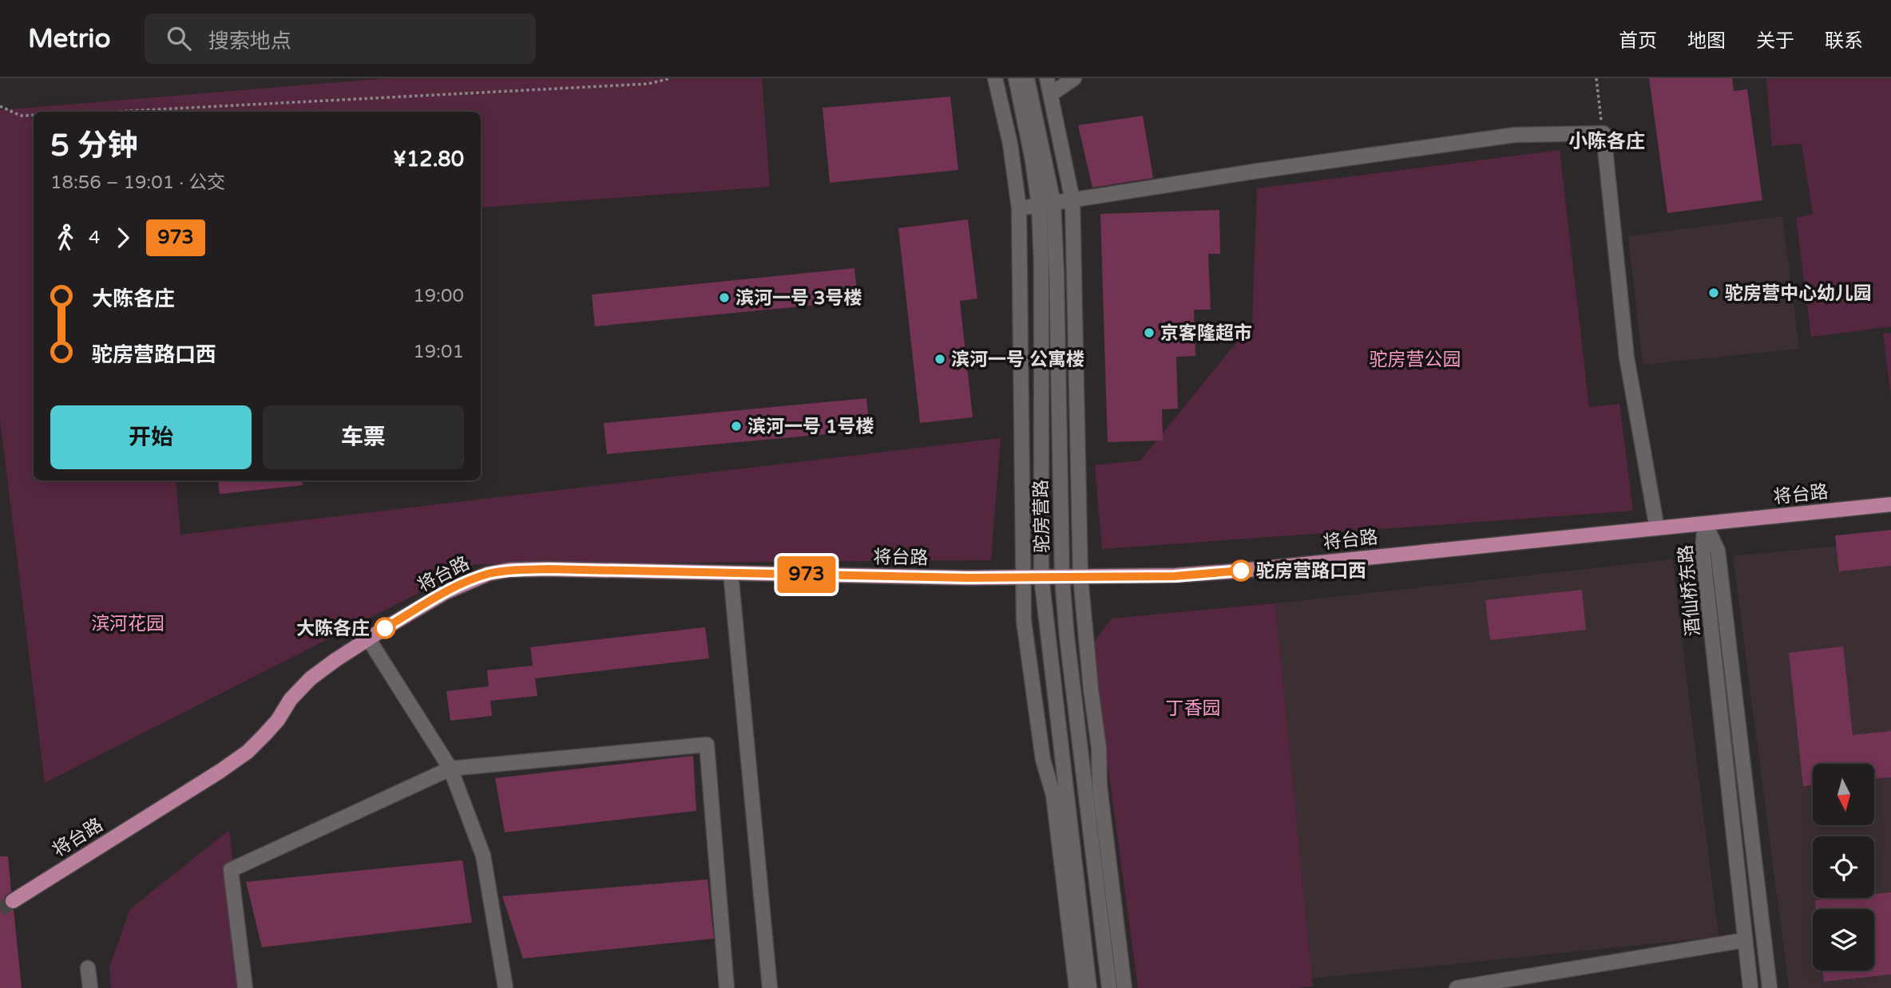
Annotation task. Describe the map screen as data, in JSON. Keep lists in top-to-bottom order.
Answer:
{
  "streets": {
    "main road": ["将台路"],
    "street": ["驼房营路", "酒仙桥东路"]
  },
  "crossings": [
    ["将台路", "驼房营路"],
    ["将台路", "酒仙桥东路"]
  ],
  "districts": ["小陈各庄"],
  "parks": ["驼房营公园", "滨河花园", "丁香园"],
  "places": [
    "驼房营中心幼儿园",
    "滨河一号 3号楼",
    "京客隆超市",
    "滨河一号 公寓楼",
    "滨河一号 1号楼",
    "驼房营路口西",
    "大陈各庄"
  ],
  "lines": ["bus line 973"],
  "north": "bottom",
  "page": {
    "header": "Metrio",
    "search": "搜索地点",
    "nav": [
      "首页",
      "地图",
      "关于",
      "联系"
    ],
    "on_map": "973",
    "heading": ["5 分钟", "18:56 – 19:01 · 公交", "¥12.80"],
    "legs": ["4", "973"],
    "list": [
      {
        "name": "大陈各庄",
        "value": "19:00"
      },
      {
        "name": "驼房营路口西",
        "value": "19:01"
      }
    ],
    "buttons": ["开始", "车票"]
  }
}
